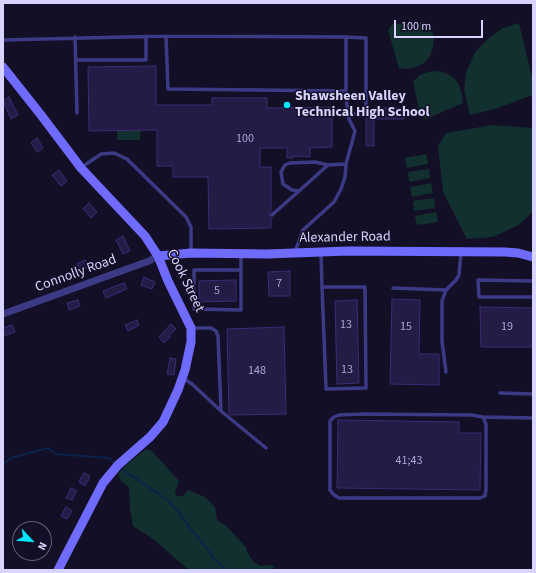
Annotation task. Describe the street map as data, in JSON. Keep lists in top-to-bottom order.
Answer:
{
  "streets": {
    "street": ["Alexander Road", "Connolly Road", "Cook Street"]
  },
  "crossings": [
    ["Alexander Road", "Connolly Road"],
    ["Alexander Road", "Cook Street"],
    ["Connolly Road", "Cook Street"]
  ],
  "places": ["Shawsheen Valley Technical High School"],
  "house_numbers": [
    "100",
    "7",
    "5",
    "13",
    "15",
    "19",
    "13",
    "148",
    "41;43"
  ],
  "scale_bar": "100 m",
  "north": "bottom right"
}
